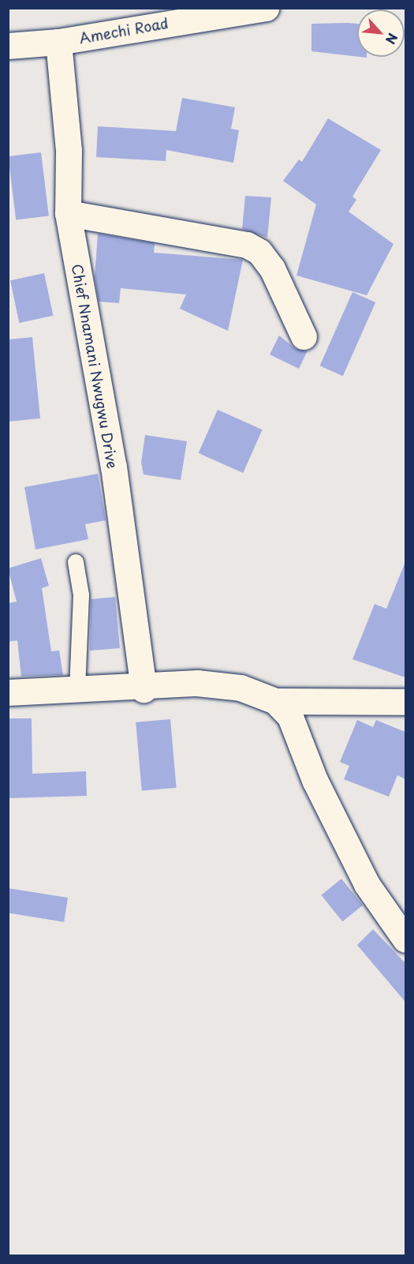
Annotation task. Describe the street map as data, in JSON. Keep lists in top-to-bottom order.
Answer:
{
  "streets": {
    "street": ["Amechi Road", "Chief Nnamani Nwugwu Drive"]
  },
  "crossings": [
    ["Amechi Road", "Chief Nnamani Nwugwu Drive"]
  ],
  "north": "bottom right"
}
